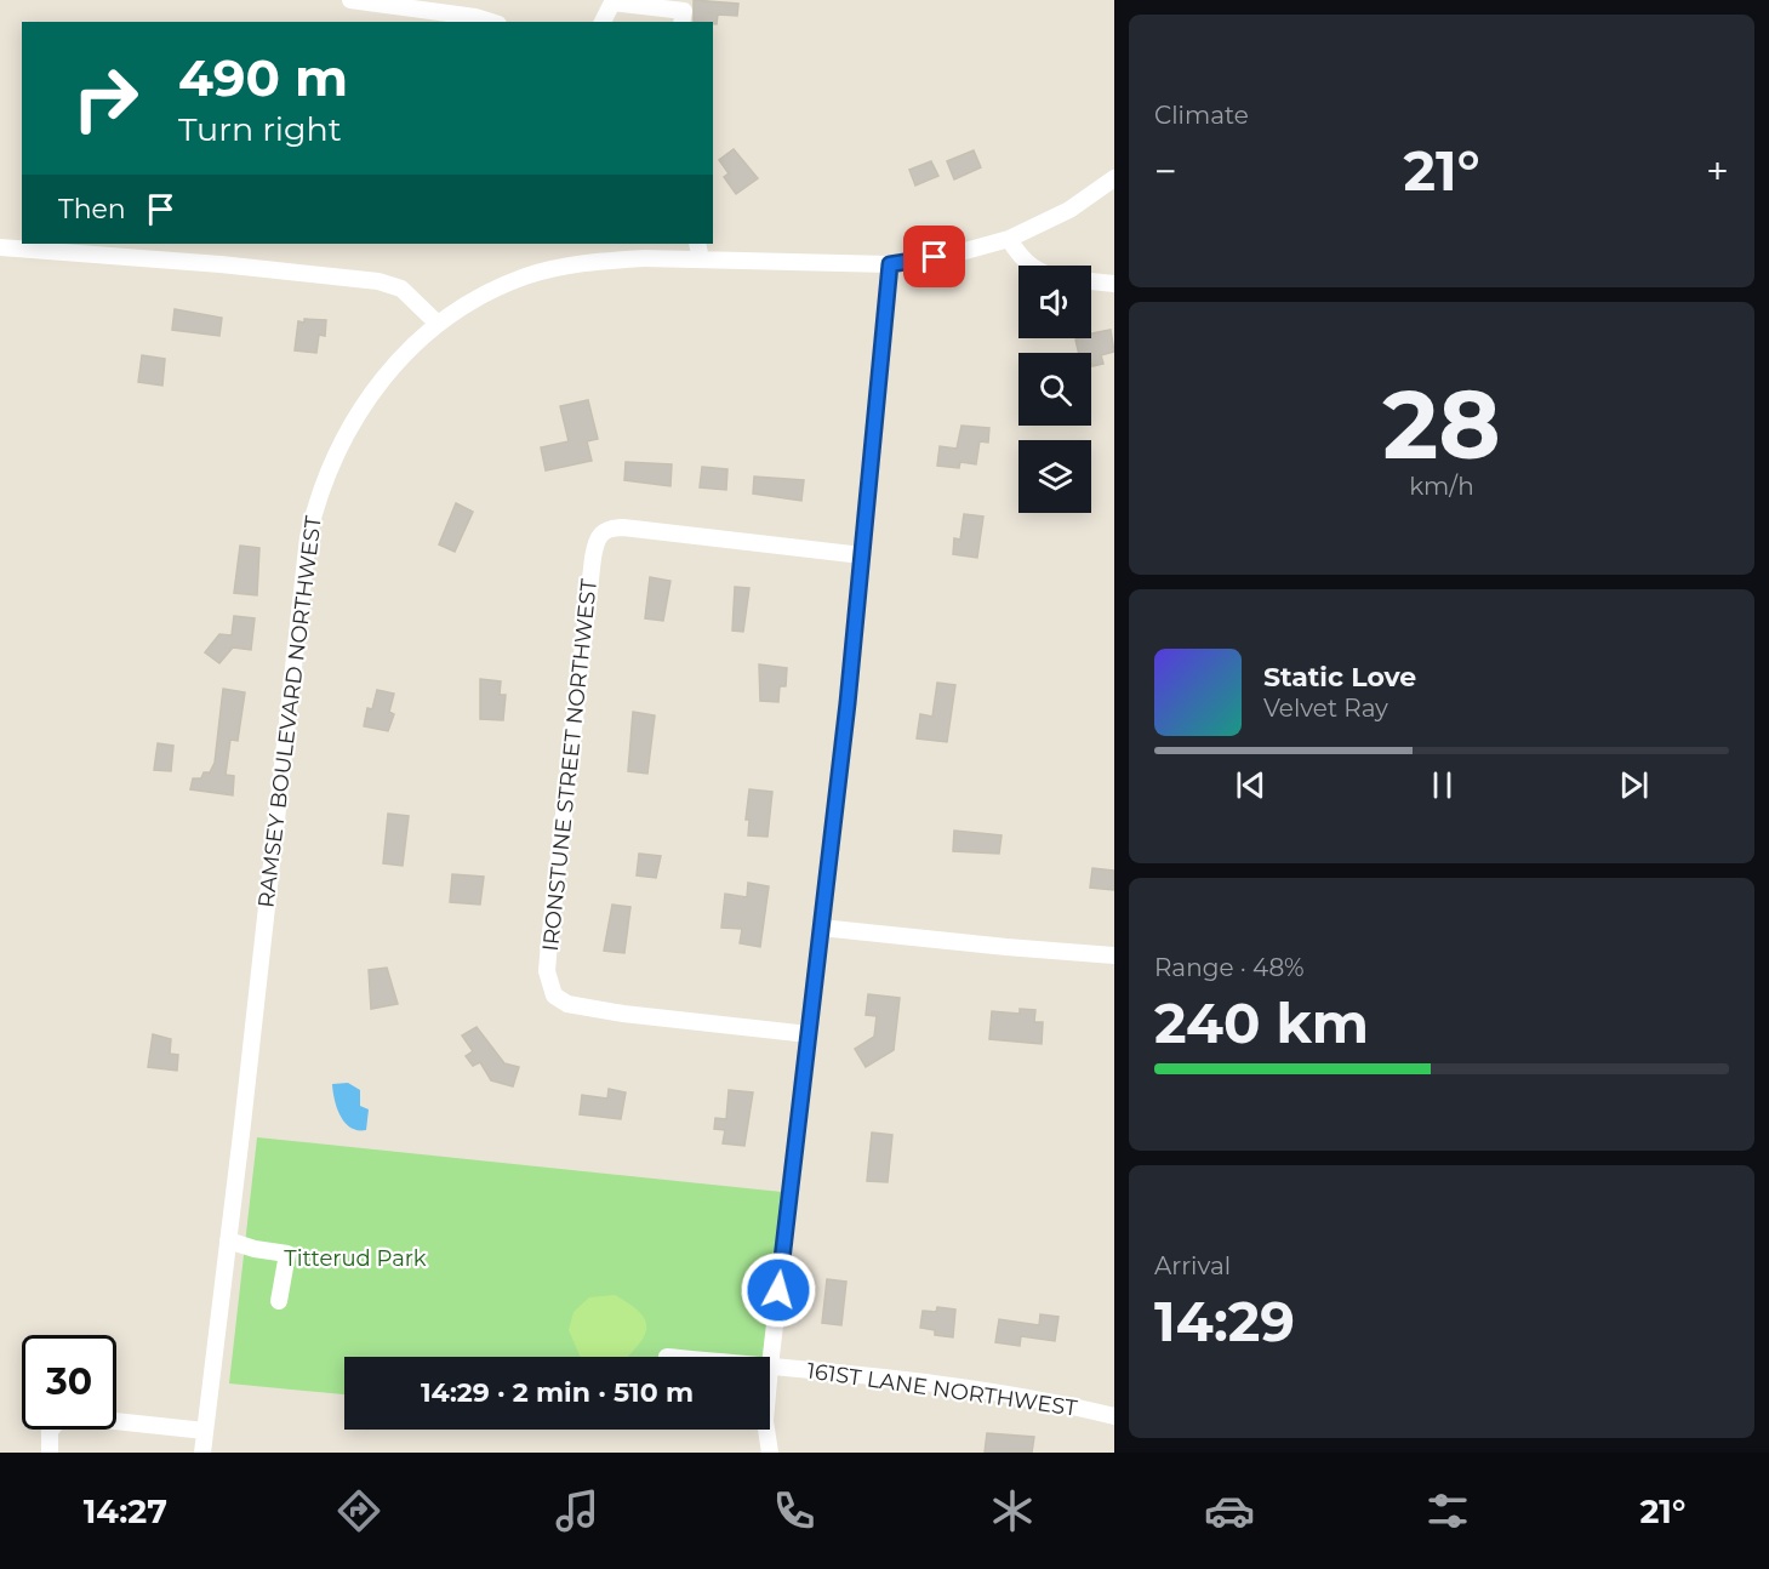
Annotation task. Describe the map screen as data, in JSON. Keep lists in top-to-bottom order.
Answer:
{
  "streets": {
    "street": ["RAMSEY BOULEVARD NORTHWEST", "IRONSTUNE STREET NORTHWEST", "161ST LANE NORTHWEST"]
  },
  "parks": ["Titterud Park"],
  "page": {
    "tile": [
      "Climate",
      ["28", "km/h"],
      ["Range · 48%", "240 km"],
      ["Arrival", "14:29"]
    ],
    "turn": ["490 m", "Turn right"],
    "heat": ["−", "21°", "+"],
    "then": "Then",
    "song": ["Static Love", "Velvet Ray"],
    "limit": "30",
    "trip": "14:29 · 2 min · 510 m",
    "tabs": ["14:27", "21°"]
  }
}
